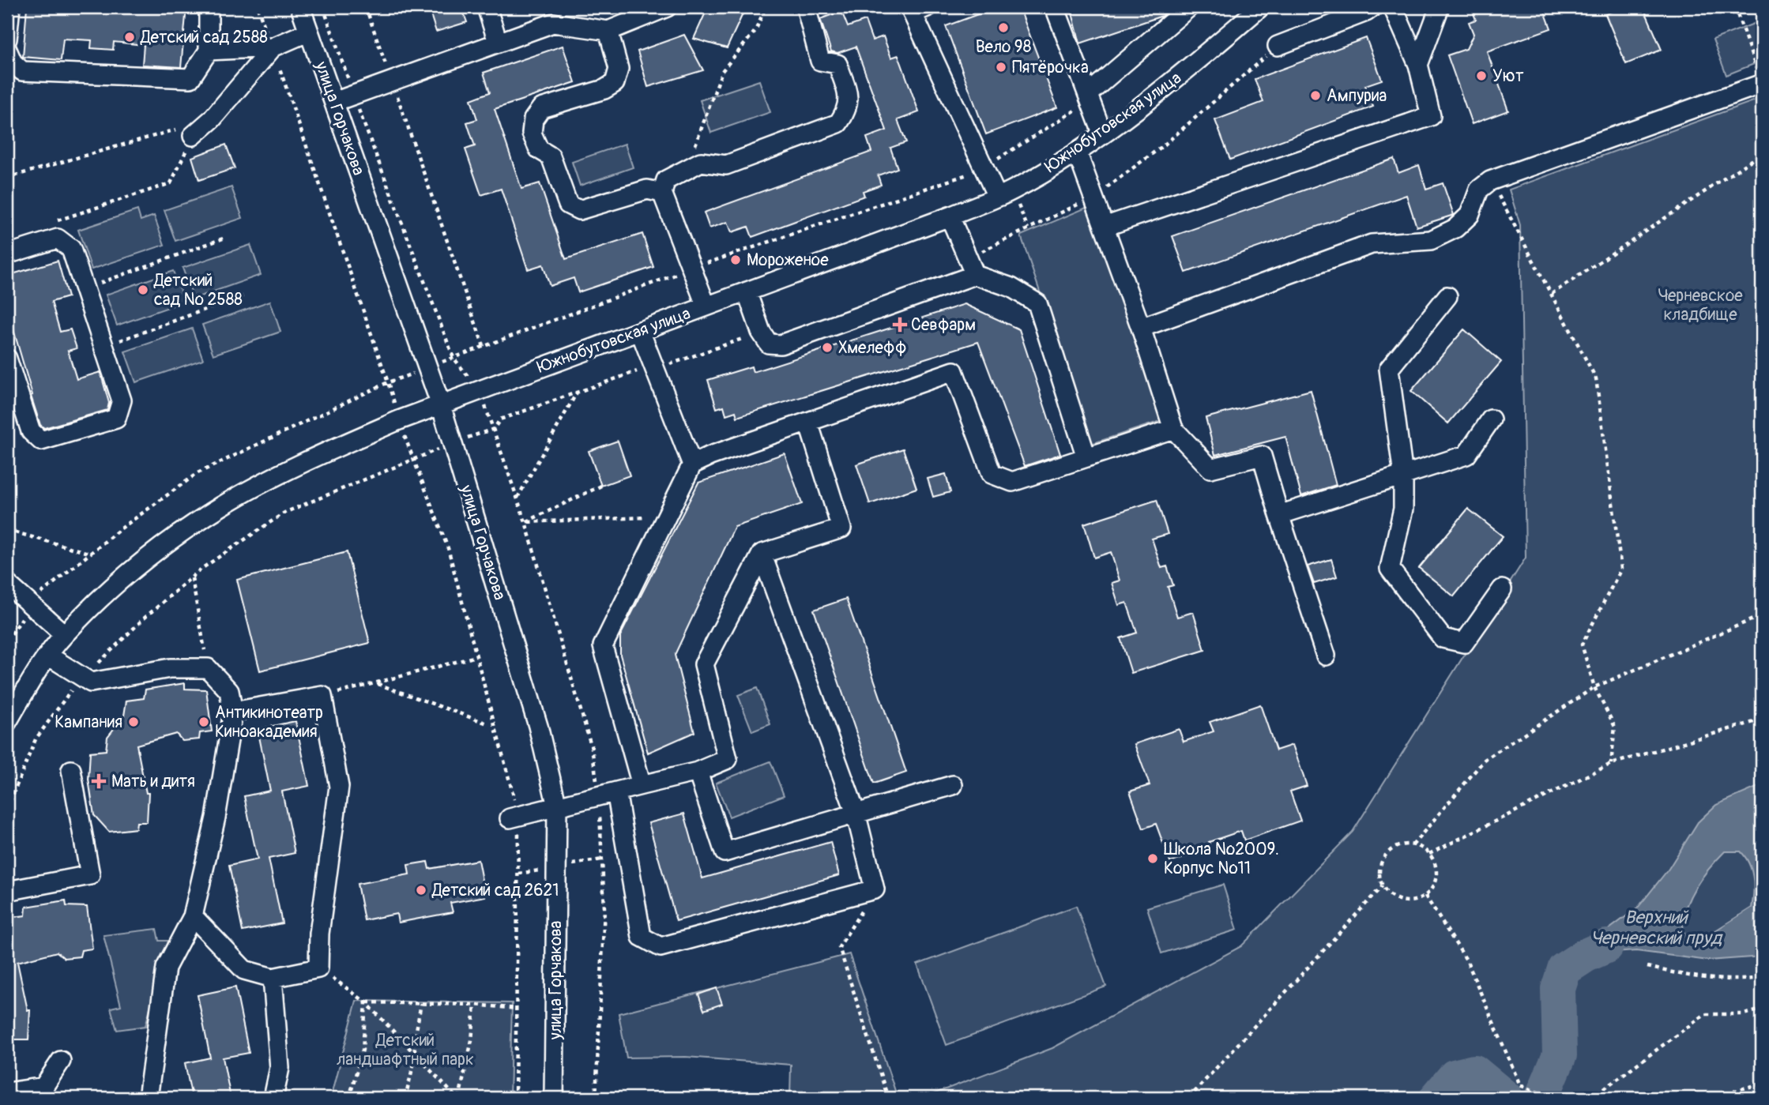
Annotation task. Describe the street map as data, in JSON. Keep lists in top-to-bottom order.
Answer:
{
  "streets": {
    "street": ["улица Горчакова", "Южнобутовская улица"]
  },
  "crossings": [
    ["улица Горчакова", "Южнобутовская улица"]
  ],
  "water": ["Верхний Черневский пруд"],
  "parks": ["Черневское кладбище", "Детский ландшафтный парк"],
  "places": {
    "other": [
      "Вело 98",
      "Детский сад 2588",
      "Пятёрочка",
      "Уют",
      "Ампуриа",
      "Мороженое",
      "Детский сад № 2588",
      "Хмелефф",
      "Кампания",
      "Антикинотеатр Киноакадемия",
      "Школа №2009. Корпус №11",
      "Детский сад 2621"
    ],
    "health": ["Севфарм", "Мать и дитя"]
  }
}
